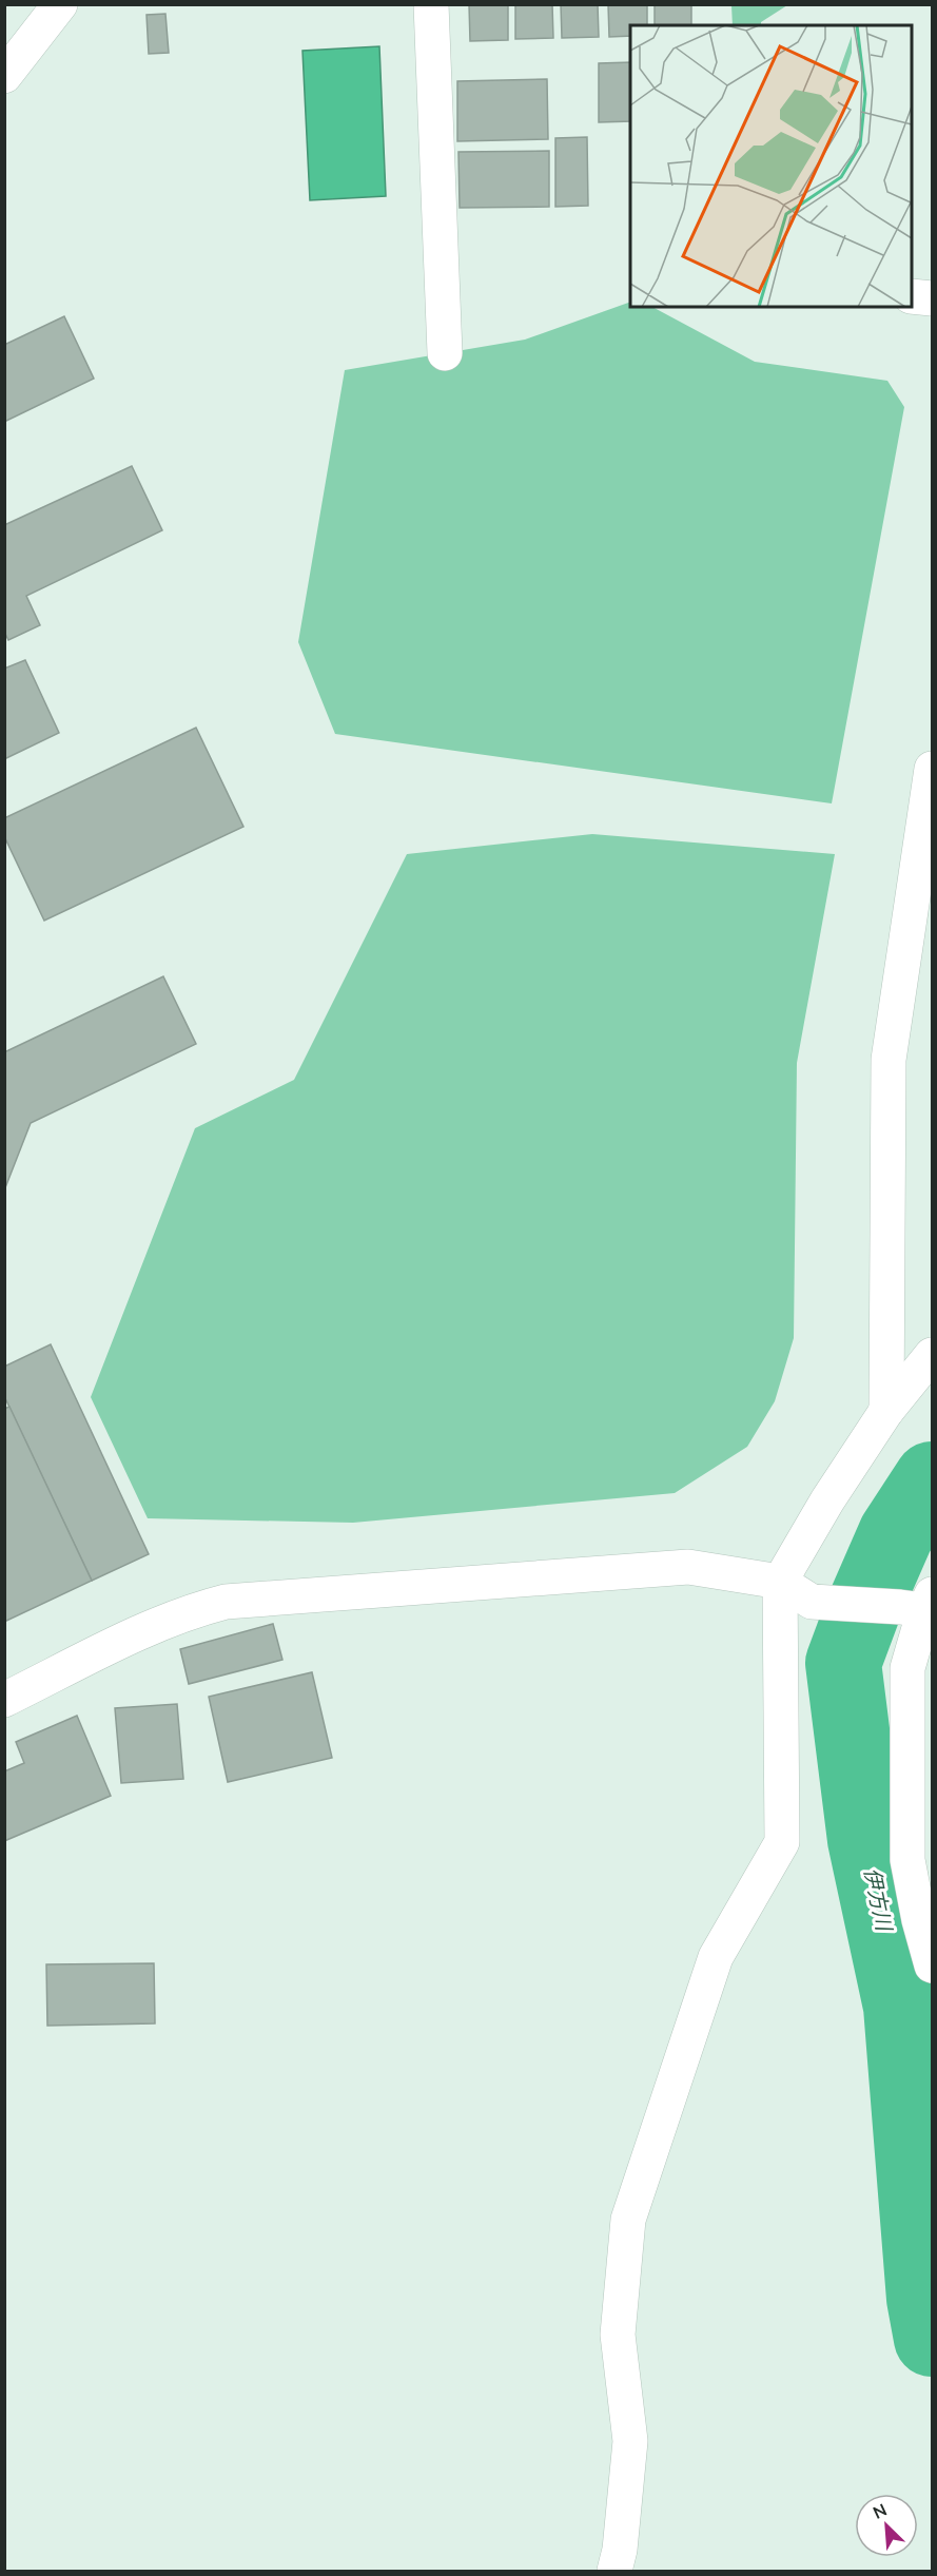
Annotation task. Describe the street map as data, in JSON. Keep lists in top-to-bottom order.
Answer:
{
  "water": ["伊方川"],
  "north": "top left"
}
